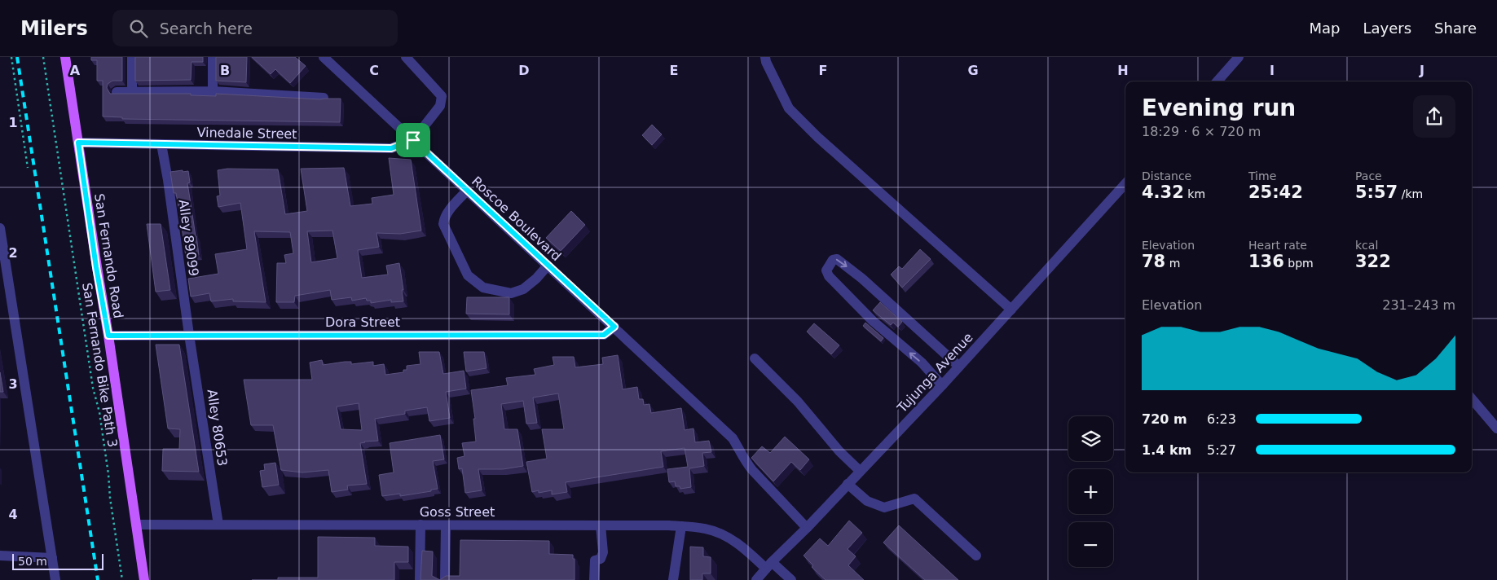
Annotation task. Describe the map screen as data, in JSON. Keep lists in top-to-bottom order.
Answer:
{
  "streets": {
    "main road": ["San Fernando Road"],
    "street": [
      "Vinedale Street",
      "Roscoe Boulevard",
      "Alley 89099",
      "Dora Street",
      "Tujunga Avenue",
      "Alley 80653",
      "Goss Street"
    ],
    "path": ["San Fernando Bike Path 3"]
  },
  "crossings": [
    ["Vinedale Street", "Roscoe Boulevard"],
    ["Vinedale Street", "Alley 89099"],
    ["Vinedale Street", "San Fernando Road"],
    ["Roscoe Boulevard", "Dora Street"],
    ["Roscoe Boulevard", "Tujunga Avenue"],
    ["Alley 89099", "Dora Street"],
    ["Alley 89099", "Alley 80653"],
    ["San Fernando Road", "Dora Street"],
    ["San Fernando Road", "Goss Street"],
    ["Dora Street", "Alley 80653"],
    ["Tujunga Avenue", "Goss Street"],
    ["Alley 80653", "Goss Street"]
  ],
  "scale_bar": "50 m",
  "page": {
    "header": "Milers",
    "search": "Search here",
    "nav": ["Map", "Layers", "Share"],
    "heading": ["Evening run", "18:29 · 6 × 720 m"],
    "stats": [
      ["Distance", "4.32 km"],
      ["Time", "25:42"],
      ["Pace", "5:57 /km"],
      ["Elevation", "78 m"],
      ["Heart rate", "136 bpm"],
      ["kcal", "322"]
    ],
    "chart": ["Elevation", "231–243 m"],
    "list": [
      {
        "name": "720 m",
        "note": "6:23"
      },
      {
        "name": "1.4 km",
        "note": "5:27"
      }
    ],
    "map_buttons": ["+", "−"],
    "scale": "50 m"
  },
  "grid": {
    "columns": [
      "A",
      "B",
      "C",
      "D",
      "E",
      "F",
      "G",
      "H",
      "I",
      "J"
    ],
    "rows": [
      "1",
      "2",
      "3",
      "4"
    ]
  }
}
